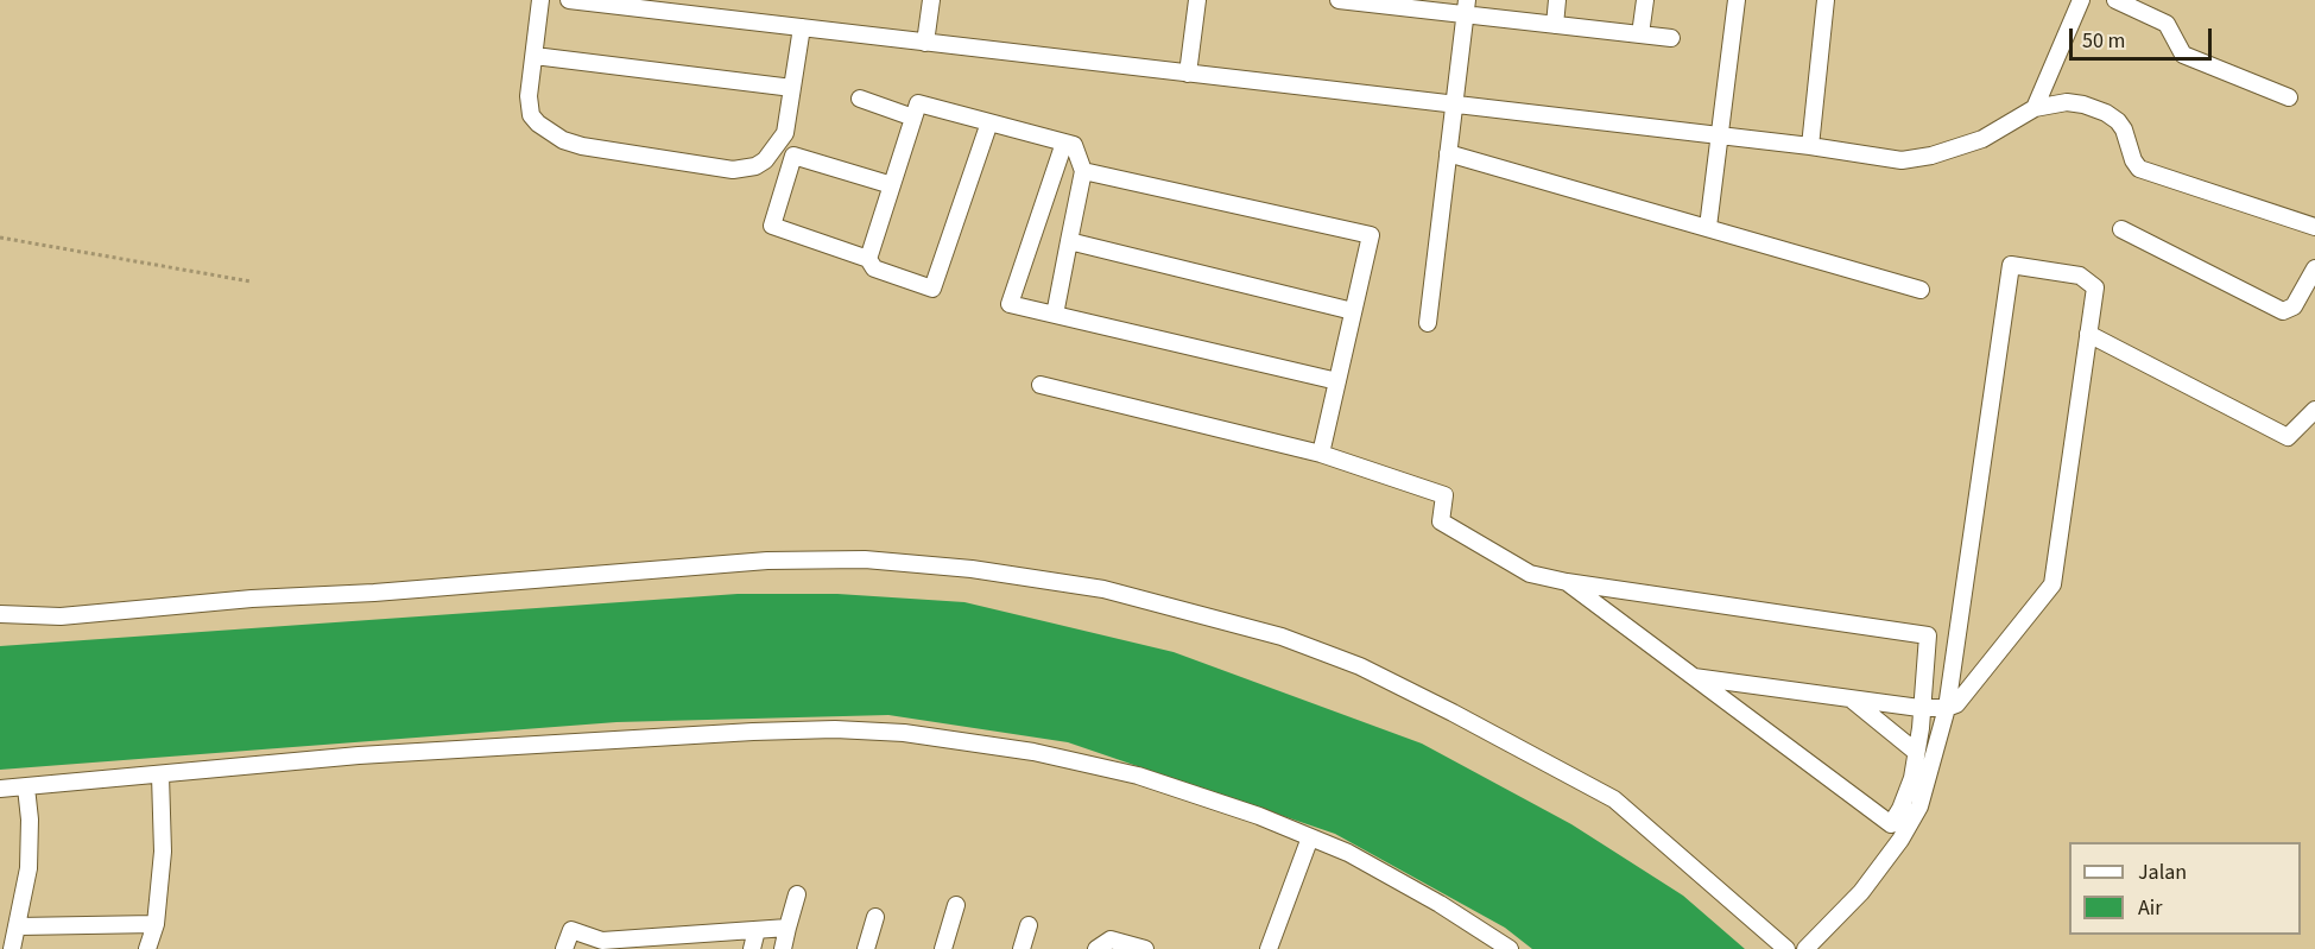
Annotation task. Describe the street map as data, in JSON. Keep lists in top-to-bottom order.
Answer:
{
  "legend": ["Jalan", "Air"],
  "scale_bar": "50 m"
}
